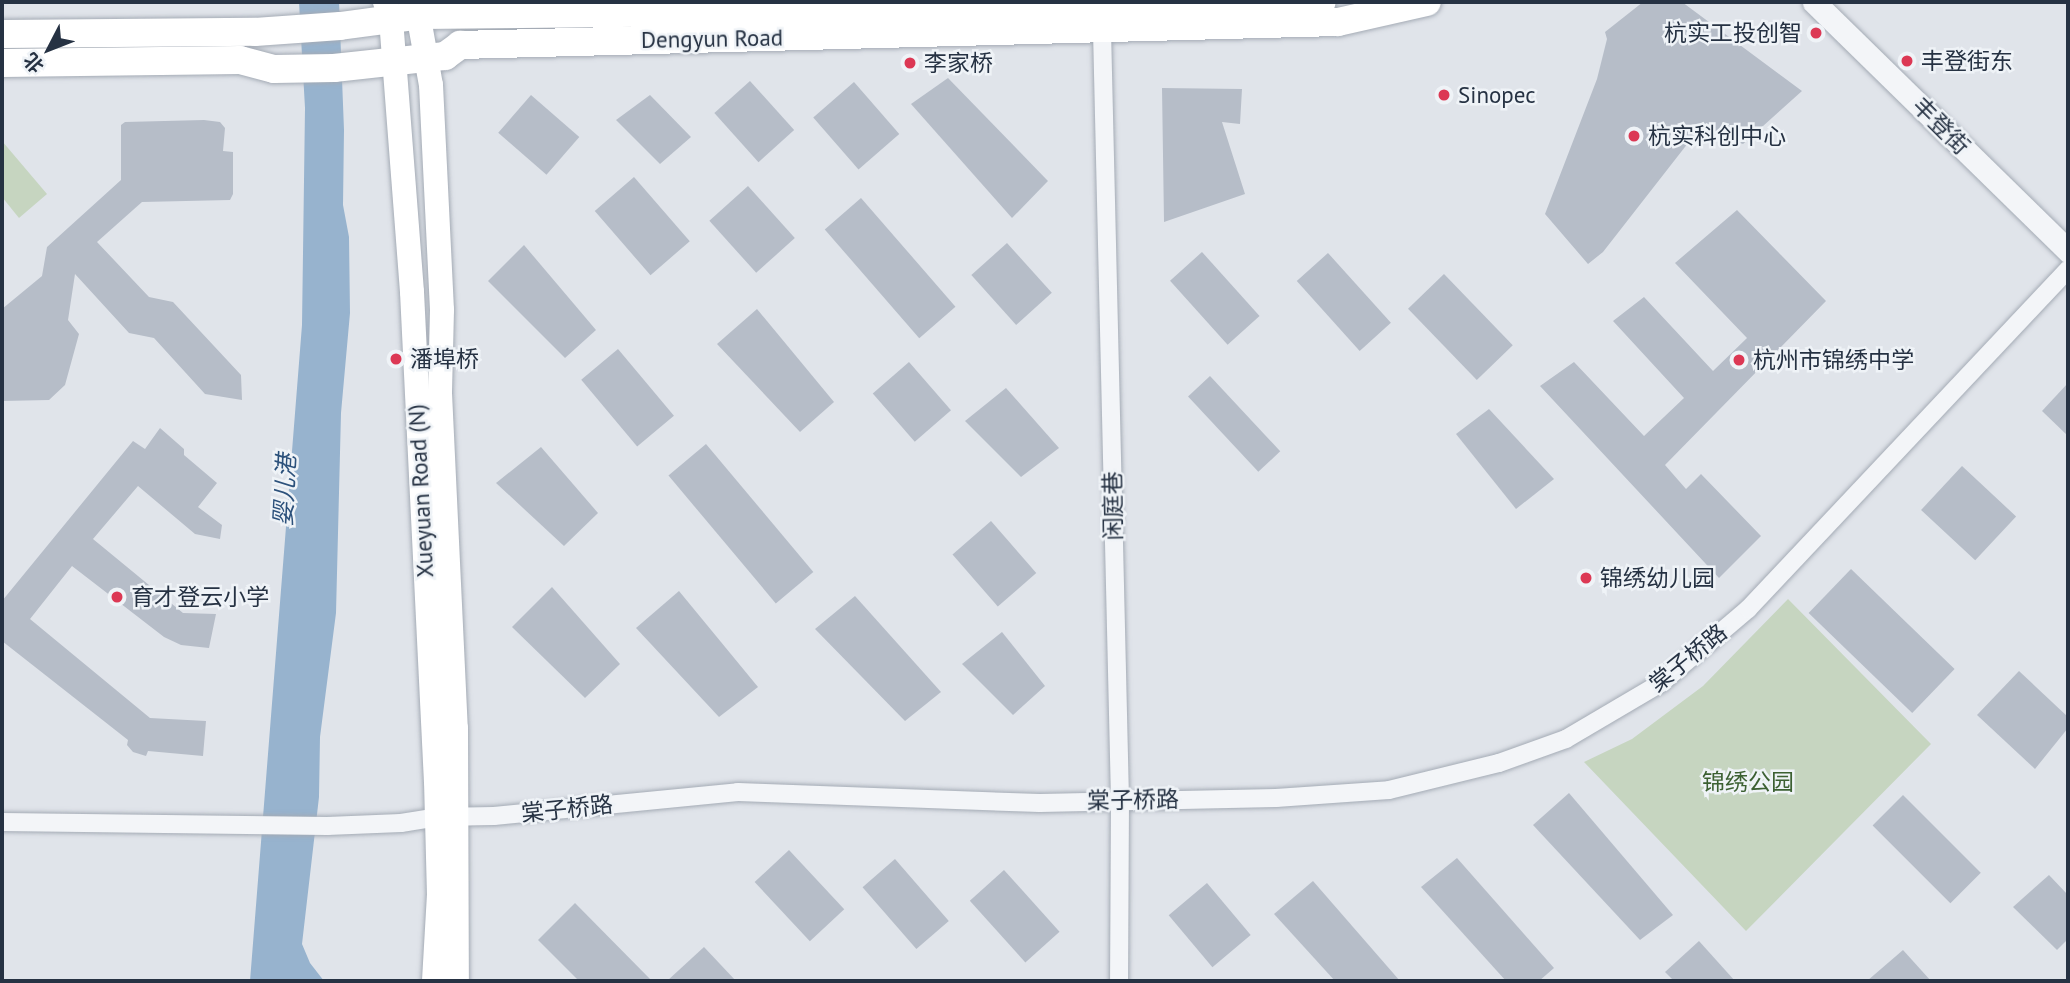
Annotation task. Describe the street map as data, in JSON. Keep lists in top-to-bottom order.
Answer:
{
  "streets": {
    "main road": ["Dengyun Road", "Xueyuan Road (N)"],
    "street": ["丰登街", "闲庭巷", "棠子桥路"]
  },
  "crossings": [
    ["Dengyun Road", "Xueyuan Road (N)"],
    ["Dengyun Road", "闲庭巷"],
    ["Xueyuan Road (N)", "棠子桥路"],
    ["闲庭巷", "棠子桥路"]
  ],
  "water": ["婴儿港"],
  "parks": ["锦绣公园"],
  "places": [
    "杭实工投创智",
    "丰登街东",
    "李家桥",
    "Sinopec",
    "杭实科创中心",
    "潘埠桥",
    "杭州市锦绣中学",
    "锦绣幼儿园",
    "育才登云小学"
  ],
  "north": "bottom left"
}
